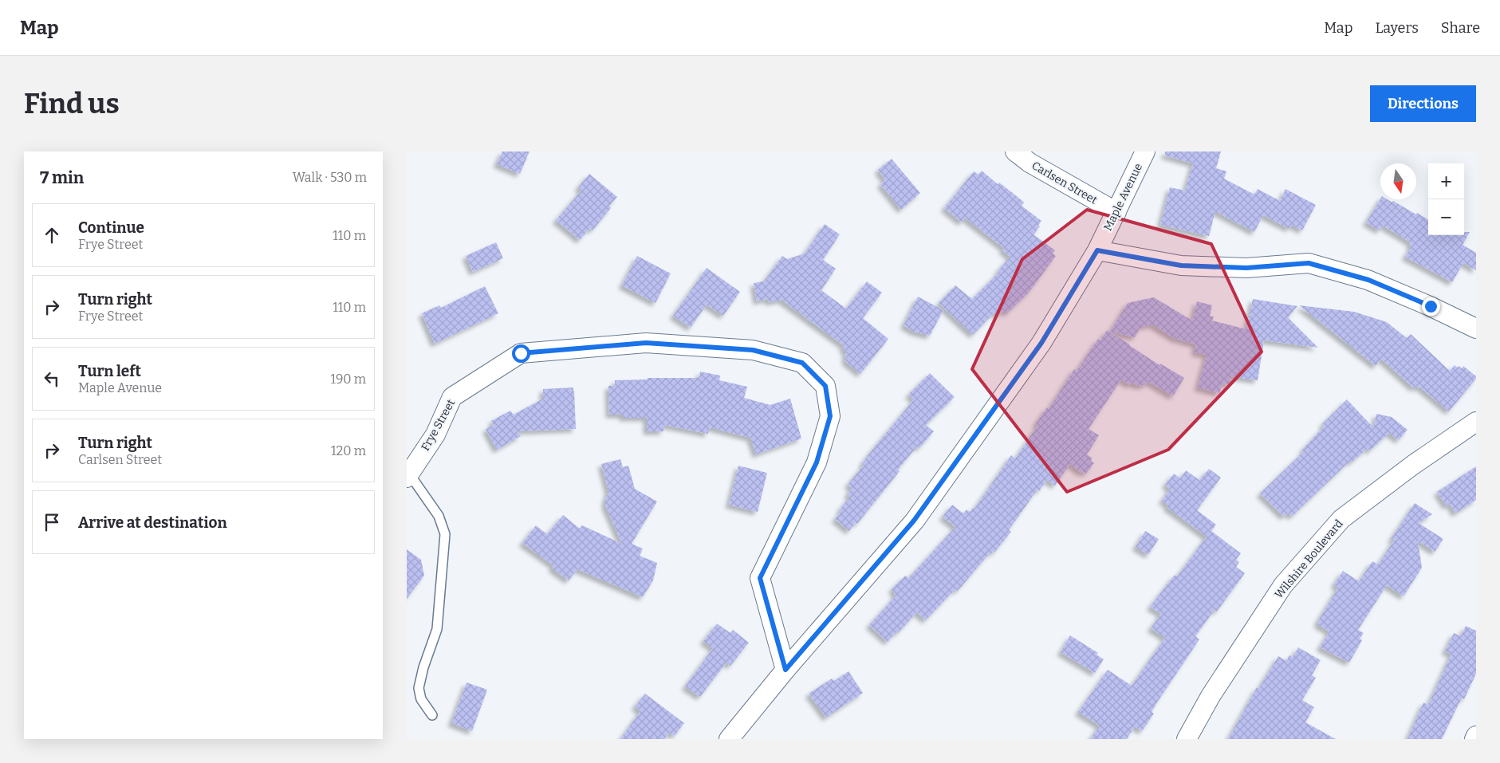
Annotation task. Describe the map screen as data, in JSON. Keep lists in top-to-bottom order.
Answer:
{
  "streets": {
    "street": [
      "Carlsen Street",
      "Maple Avenue",
      "Frye Street",
      "Wilshire Boulevard"
    ]
  },
  "crossings": [
    ["Carlsen Street", "Maple Avenue"],
    ["Maple Avenue", "Frye Street"]
  ],
  "north": "bottom",
  "page": {
    "header": "Map",
    "nav": ["Map", "Layers", "Share"],
    "buttons": "Directions",
    "title": "Find us",
    "heading": ["7 min", "Walk · 530 m"],
    "map_buttons": ["+", "−"],
    "list": [
      ["Continue", "Frye Street", "110 m"],
      ["Turn right", "Frye Street", "110 m"],
      ["Turn left", "Maple Avenue", "190 m"],
      ["Turn right", "Carlsen Street", "120 m"],
      "Arrive at destination"
    ]
  }
}
